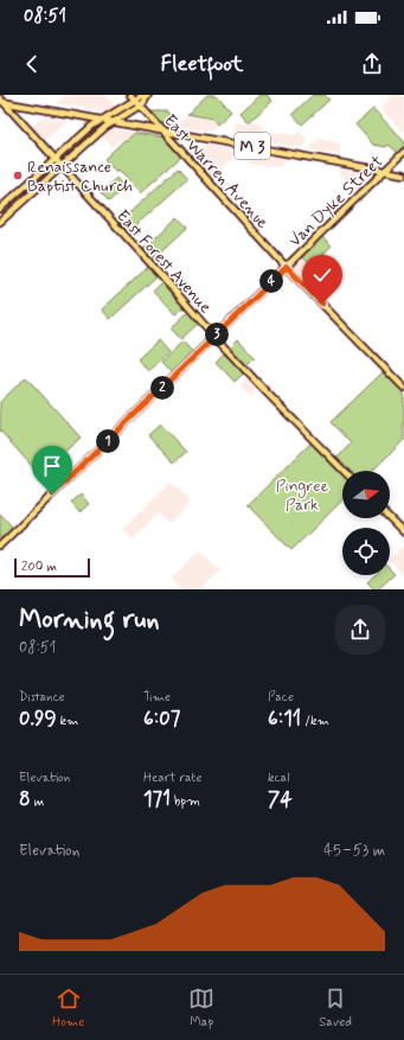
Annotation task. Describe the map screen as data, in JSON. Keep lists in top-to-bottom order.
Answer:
{
  "streets": {
    "main road": [
      "M 3",
      "East Warren Avenue",
      "Van Dyke Street",
      "East Forest Avenue"
    ]
  },
  "crossings": [
    ["M 3", "East Warren Avenue"],
    ["M 3", "Van Dyke Street"],
    ["M 3", "East Forest Avenue"],
    ["East Warren Avenue", "Van Dyke Street"],
    ["Van Dyke Street", "East Forest Avenue"]
  ],
  "parks": ["Pingree Park"],
  "places": ["Renaissance Baptist Church"],
  "scale_bar": "200 m",
  "north": "right",
  "page": {
    "status": "08:51",
    "header": "Fleetfoot",
    "pins": [
      "4",
      "3",
      "2",
      "1"
    ],
    "scale": "200 m",
    "heading": ["Morning run", "08:51"],
    "stats": [
      ["Distance", "0.99 km"],
      ["Time", "6:07"],
      ["Pace", "6:11 /km"],
      ["Elevation", "8 m"],
      ["Heart rate", "171 bpm"],
      ["kcal", "74"]
    ],
    "chart": ["Elevation", "45–53 m"],
    "tabs": ["Home", "Map", "Saved"]
  }
}
